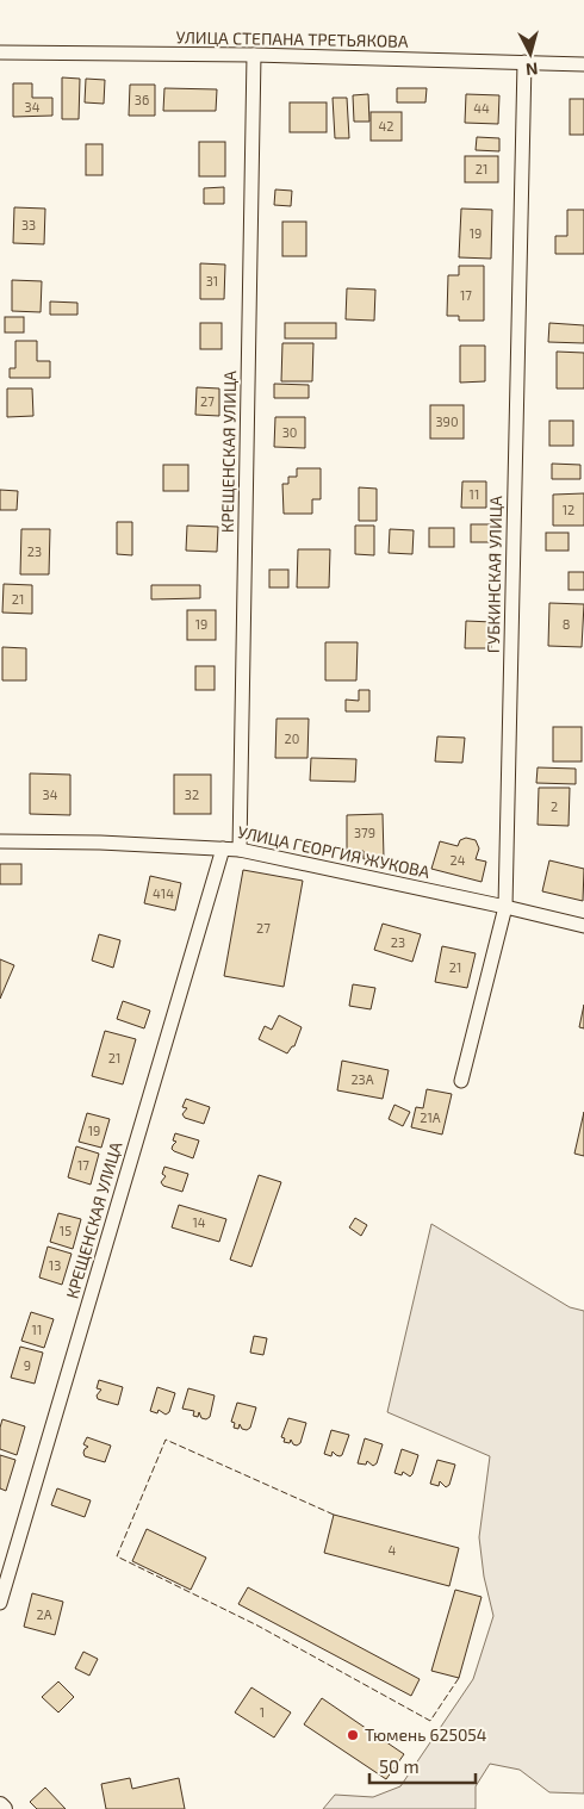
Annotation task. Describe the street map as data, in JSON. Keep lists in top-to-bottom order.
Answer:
{
  "streets": {
    "street": [
      "УЛИЦА СТЕПАНА ТРЕТЬЯКОВА",
      "КРЕЩЕНСКАЯ УЛИЦА",
      "ГУБКИНСКАЯ УЛИЦА",
      "УЛИЦА ГЕОРГИЯ ЖУКОВА"
    ]
  },
  "crossings": [
    ["УЛИЦА СТЕПАНА ТРЕТЬЯКОВА", "КРЕЩЕНСКАЯ УЛИЦА"],
    ["УЛИЦА СТЕПАНА ТРЕТЬЯКОВА", "ГУБКИНСКАЯ УЛИЦА"],
    ["КРЕЩЕНСКАЯ УЛИЦА", "УЛИЦА ГЕОРГИЯ ЖУКОВА"],
    ["ГУБКИНСКАЯ УЛИЦА", "УЛИЦА ГЕОРГИЯ ЖУКОВА"]
  ],
  "places": ["Тюмень 625054"],
  "house_numbers": [
    "36",
    "34",
    "44",
    "42",
    "21",
    "33",
    "19",
    "31",
    "17",
    "27",
    "390",
    "30",
    "11",
    "12",
    "23",
    "21",
    "19",
    "8",
    "20",
    "34",
    "32",
    "2",
    "379",
    "24",
    "414",
    "27",
    "23",
    "21",
    "21",
    "23А",
    "21А",
    "19",
    "17",
    "14",
    "15",
    "13",
    "11",
    "9",
    "4",
    "2А",
    "1"
  ],
  "scale_bar": "50 m",
  "north": "bottom"
}
